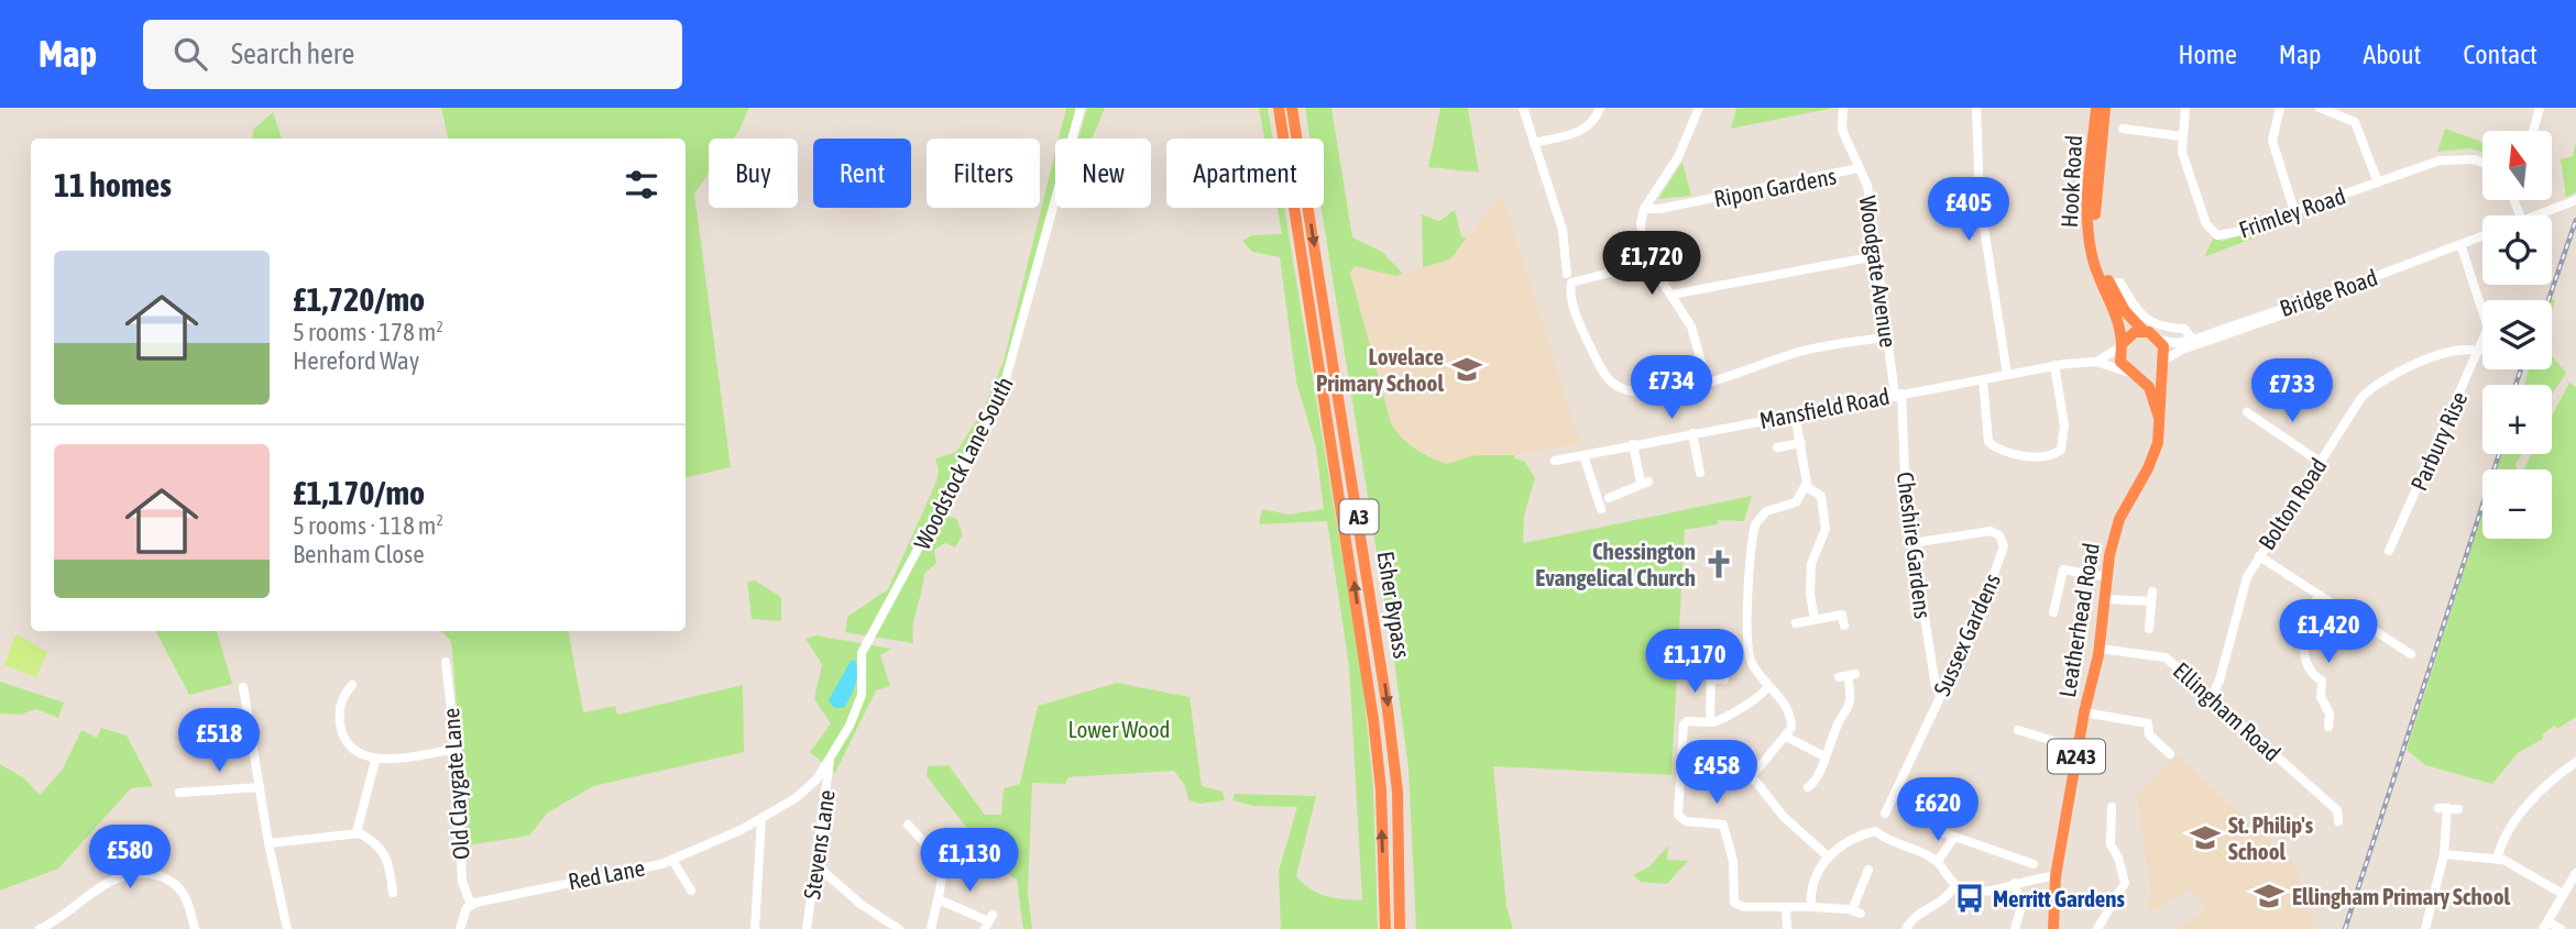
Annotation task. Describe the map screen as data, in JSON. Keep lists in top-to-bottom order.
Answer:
{
  "streets": {
    "highway": [
      "Hook Road",
      "A3",
      "Esher Bypass",
      "Leatherhead Road",
      "A243"
    ],
    "street": [
      "Ripon Gardens",
      "Frimley Road",
      "Woodgate Avenue",
      "Bridge Road",
      "Mansfield Road",
      "Parbury Rise",
      "Woodstock Lane South",
      "Bolton Road",
      "Cheshire Gardens",
      "Sussex Gardens",
      "Ellingham Road",
      "Old Claygate Lane",
      "Stevens Lane",
      "Red Lane"
    ]
  },
  "crossings": [
    ["Hook Road", "Bridge Road"],
    ["Hook Road", "Mansfield Road"],
    ["Hook Road", "A243"],
    ["Ripon Gardens", "Woodgate Avenue"],
    ["Woodgate Avenue", "Mansfield Road"],
    ["Woodgate Avenue", "Cheshire Gardens"],
    ["Bridge Road", "Mansfield Road"],
    ["Bridge Road", "Parbury Rise"],
    ["Bridge Road", "A243"],
    ["Mansfield Road", "Cheshire Gardens"],
    ["Mansfield Road", "A243"],
    ["Parbury Rise", "Bolton Road"],
    ["Woodstock Lane South", "Stevens Lane"],
    ["Woodstock Lane South", "Red Lane"],
    ["Bolton Road", "Ellingham Road"],
    ["Cheshire Gardens", "Sussex Gardens"],
    ["Leatherhead Road", "Ellingham Road"],
    ["Leatherhead Road", "A243"],
    ["Old Claygate Lane", "Red Lane"],
    ["Stevens Lane", "Red Lane"]
  ],
  "parks": ["Lower Wood"],
  "places": {
    "school or university": ["Lovelace Primary School", "St. Philip's School", "Ellingham Primary School"],
    "church": ["Chessington Evangelical Church"],
    "bus stop": ["Merritt Gardens"]
  },
  "north": "top",
  "page": {
    "header": "Map",
    "search": "Search here",
    "nav": [
      "Home",
      "Map",
      "About",
      "Contact"
    ],
    "map_buttons": ["+", "−"],
    "chip": [
      "Buy",
      "Rent",
      "Filters",
      "New",
      "Apartment"
    ],
    "heading": "11 homes",
    "price": [
      "£405",
      "£1,720",
      "£734",
      "£733",
      "£1,420",
      "£1,170",
      "£518",
      "£458",
      "£620",
      "£580",
      "£1,130"
    ],
    "list": [
      {
        "name": "£1,720/mo",
        "note": "5 rooms · 178 m² · Hereford Way"
      },
      {
        "name": "£1,170/mo",
        "note": "5 rooms · 118 m² · Benham Close"
      }
    ]
  }
}
